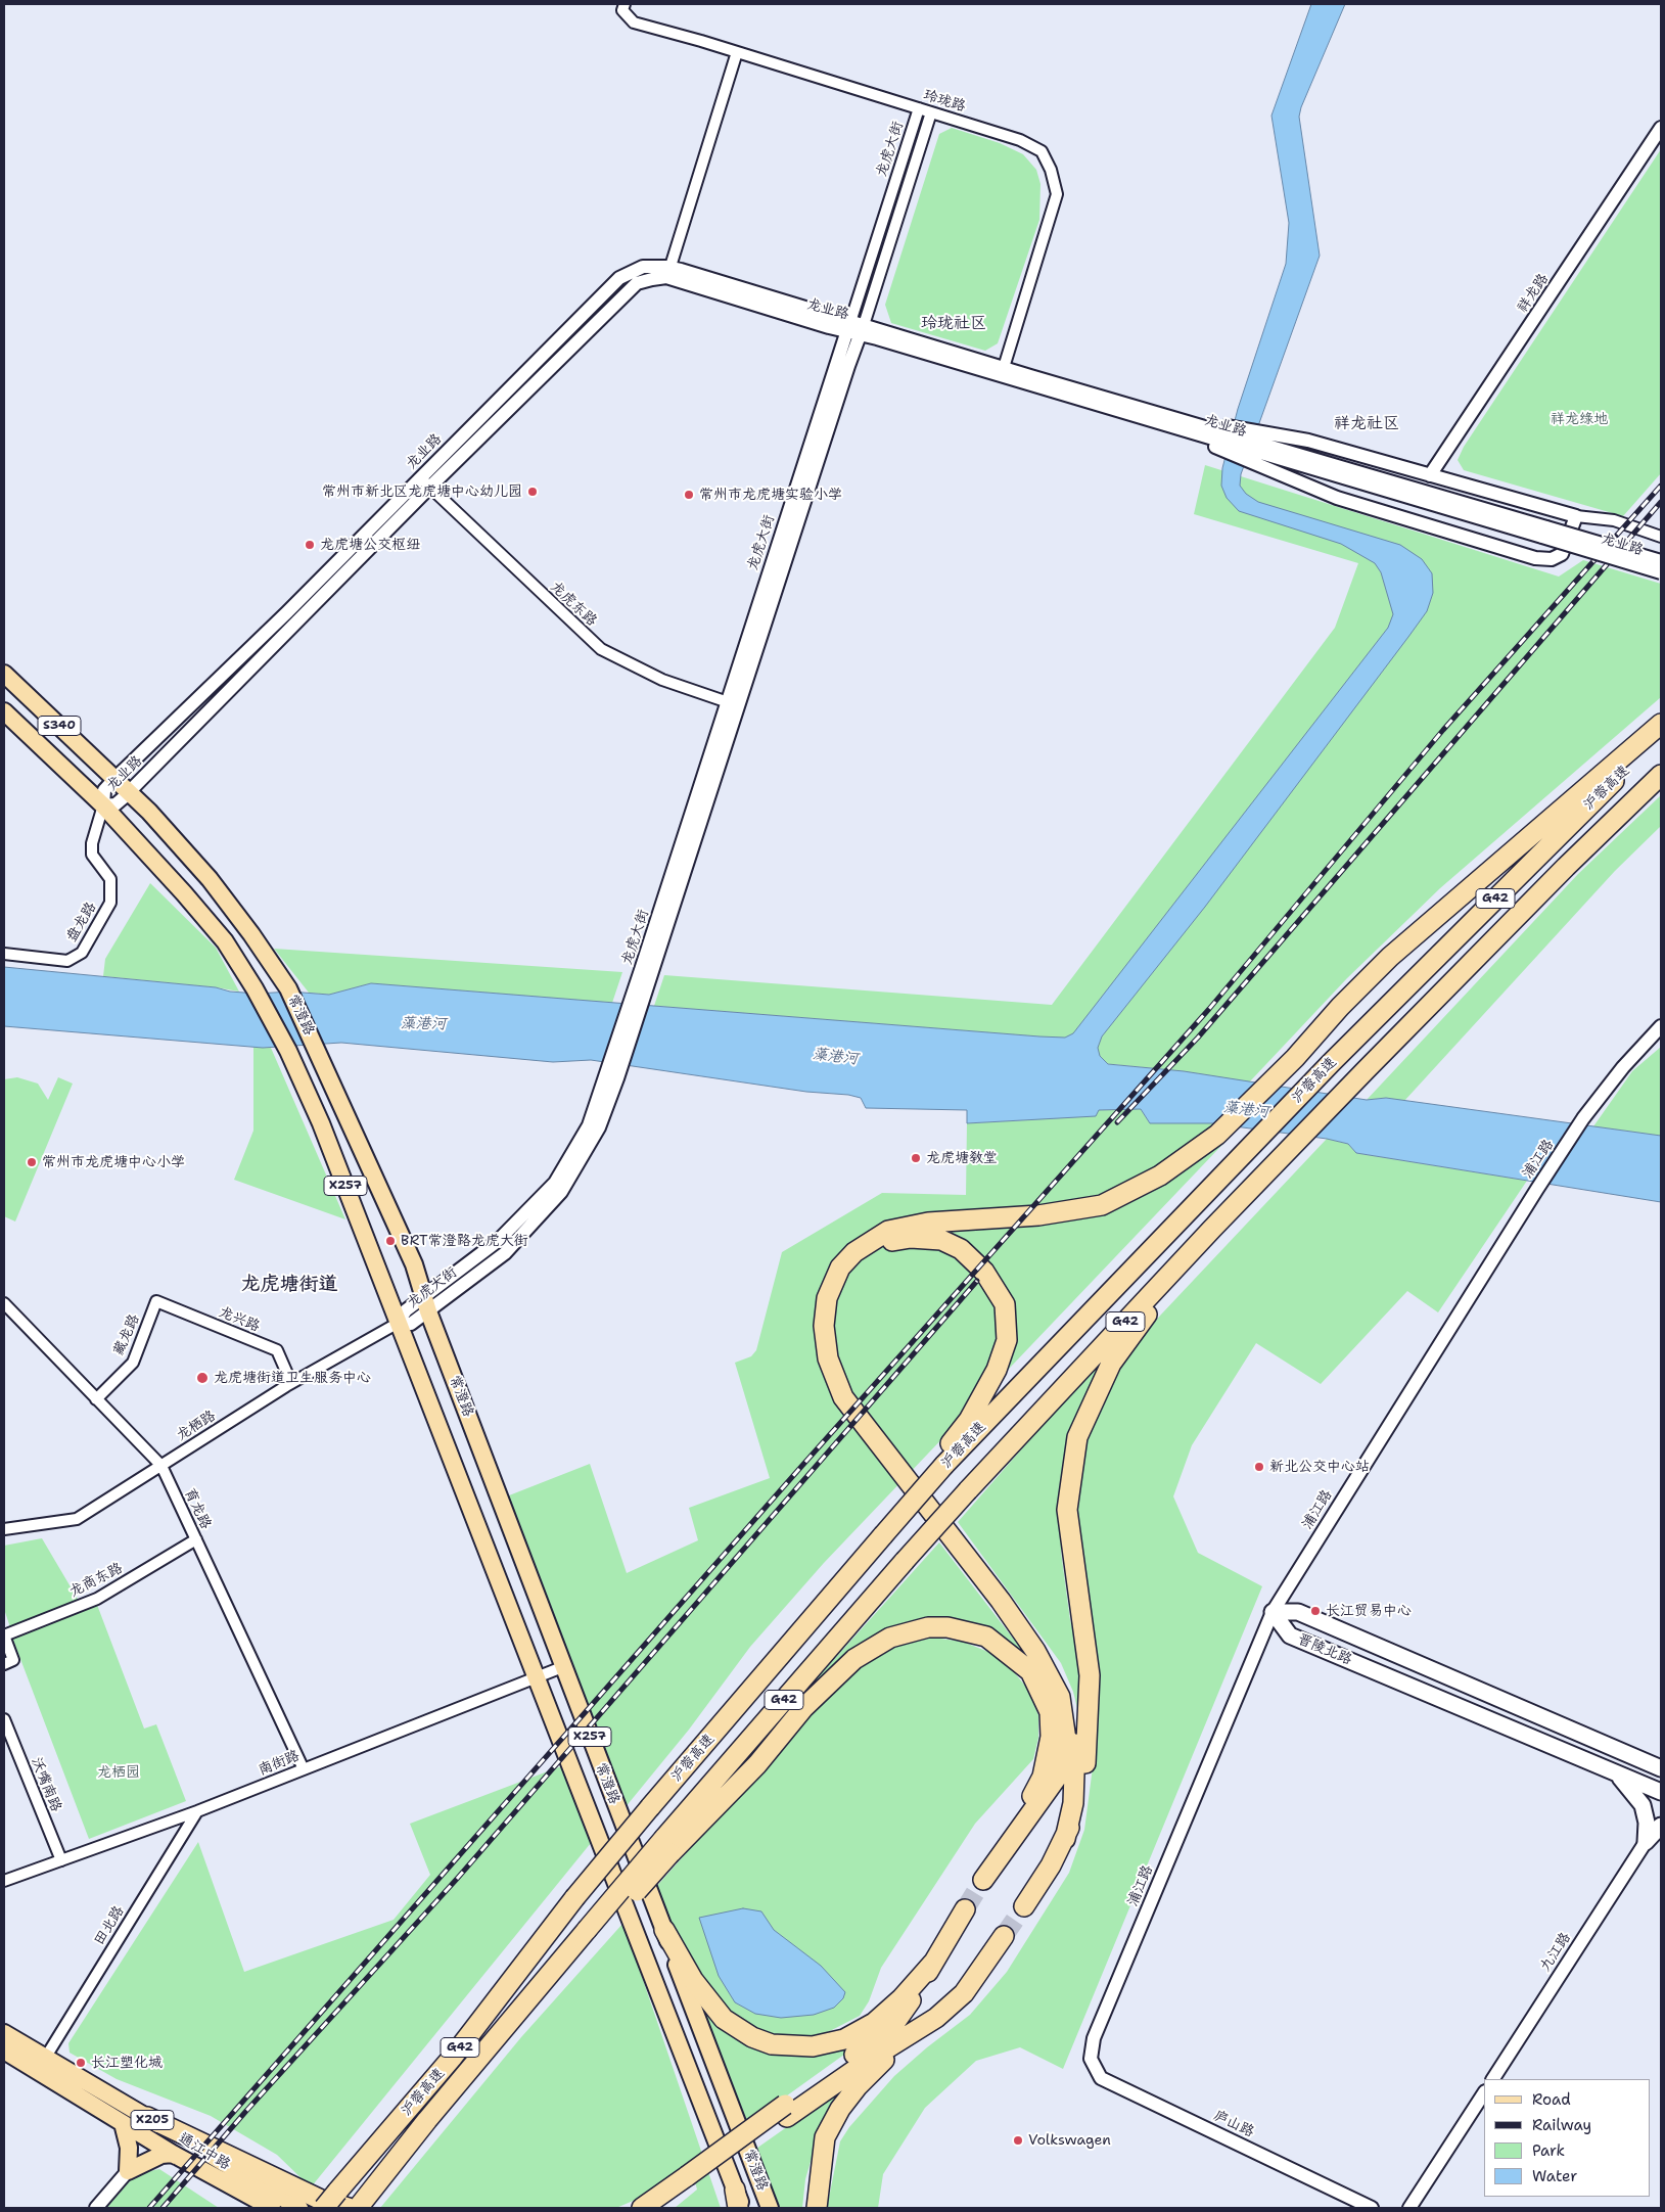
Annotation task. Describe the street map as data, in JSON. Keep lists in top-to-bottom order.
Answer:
{
  "streets": {
    "highway": ["沪蓉高速", "G42"],
    "main road": [
      "S340",
      "常澄路",
      "X257",
      "晋陵北路",
      "X205",
      "通江中路"
    ],
    "street": [
      "玲珑路",
      "龙虎大街",
      "祥龙路",
      "龙业路",
      "龙虎东路",
      "盘龙路",
      "浦江路",
      "龙兴路",
      "藏龙路",
      "龙栖路",
      "育龙路",
      "龙商东路",
      "南街路",
      "沃嘴南路",
      "田北路",
      "九江路",
      "庐山路"
    ]
  },
  "crossings": [
    ["玲珑路", "龙虎大街"],
    ["玲珑路", "龙业路"],
    ["龙虎大街", "龙业路"],
    ["龙虎大街", "龙虎东路"],
    ["龙虎大街", "常澄路"],
    ["龙虎大街", "龙栖路"],
    ["龙业路", "龙虎东路"],
    ["龙业路", "盘龙路"],
    ["龙业路", "常澄路"],
    ["沪蓉高速", "G42"],
    ["盘龙路", "常澄路"],
    ["常澄路", "龙栖路"],
    ["常澄路", "南街路"],
    ["浦江路", "晋陵北路"],
    ["浦江路", "庐山路"],
    ["龙兴路", "藏龙路"],
    ["龙兴路", "龙栖路"],
    ["藏龙路", "育龙路"],
    ["龙栖路", "育龙路"],
    ["育龙路", "龙商东路"],
    ["育龙路", "南街路"],
    ["南街路", "沃嘴南路"],
    ["南街路", "田北路"],
    ["田北路", "通江中路"]
  ],
  "districts": ["玲珑社区", "祥龙社区", "龙虎塘街道"],
  "water": ["藻港河"],
  "parks": ["祥龙绿地", "龙栖园"],
  "places": [
    "常州市新北区龙虎塘中心幼儿园",
    "常州市龙虎塘实验小学",
    "龙虎塘公交枢纽",
    "龙虎塘教堂",
    "常州市龙虎塘中心小学",
    "BRT常澄路龙虎大街",
    "龙虎塘街道卫生服务中心",
    "新北公交中心站",
    "长江贸易中心",
    "长江塑化城",
    "Volkswagen"
  ],
  "legend": [
    "Road",
    "Railway",
    "Park",
    "Water"
  ]
}
